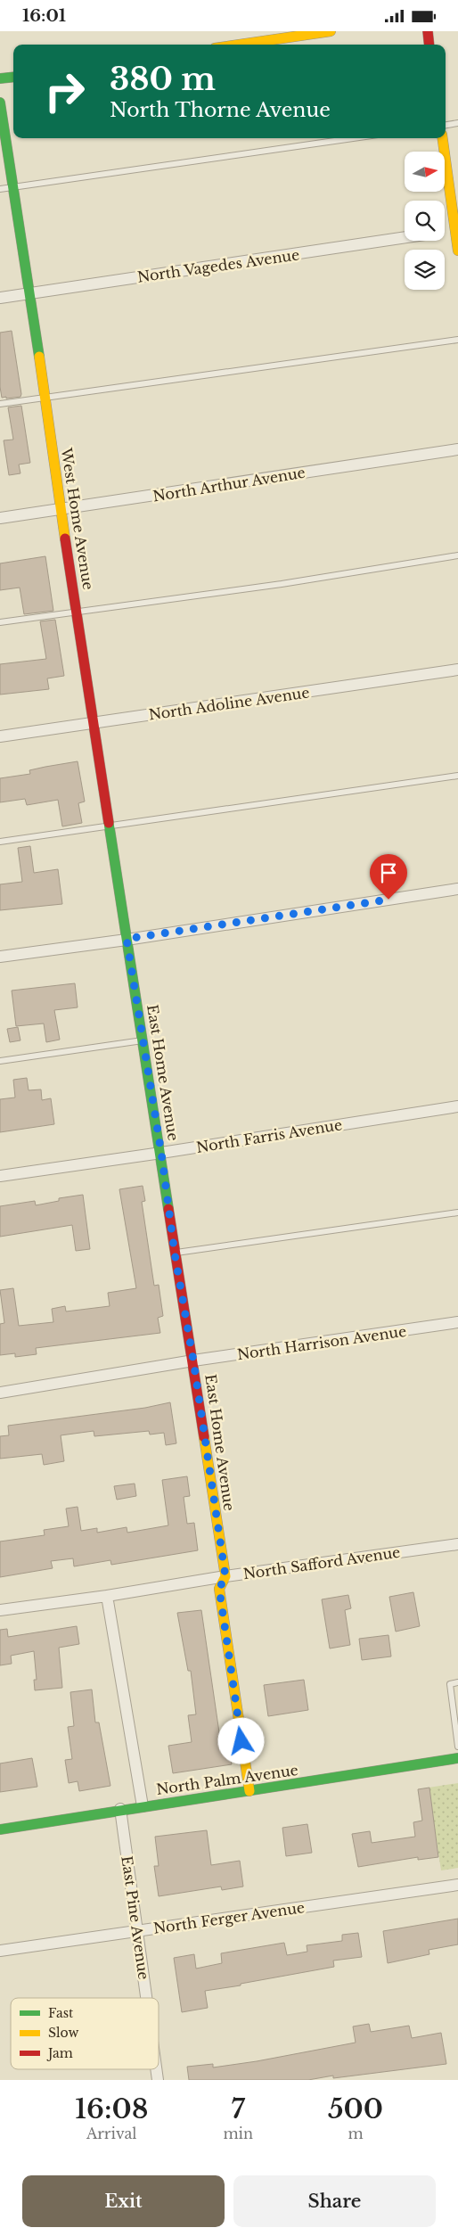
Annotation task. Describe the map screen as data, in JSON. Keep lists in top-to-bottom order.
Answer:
{
  "streets": {
    "street": [
      "North Vagedes Avenue",
      "North Arthur Avenue",
      "West Home Avenue",
      "North Adoline Avenue",
      "East Home Avenue",
      "North Farris Avenue",
      "North Harrison Avenue",
      "North Safford Avenue",
      "North Palm Avenue",
      "East Pine Avenue",
      "North Ferger Avenue"
    ]
  },
  "crossings": [
    ["North Vagedes Avenue", "West Home Avenue"],
    ["North Arthur Avenue", "West Home Avenue"],
    ["West Home Avenue", "North Adoline Avenue"],
    ["West Home Avenue", "East Home Avenue"],
    ["East Home Avenue", "North Farris Avenue"],
    ["East Home Avenue", "North Harrison Avenue"],
    ["East Home Avenue", "North Safford Avenue"],
    ["East Home Avenue", "North Palm Avenue"],
    ["North Palm Avenue", "East Pine Avenue"],
    ["East Pine Avenue", "North Ferger Avenue"]
  ],
  "legend": ["Fast", "Slow", "Jam"],
  "north": "right",
  "page": {
    "status": "16:01",
    "turn": ["380 m", "North Thorne Avenue"],
    "eta": [
      "16:08",
      "Arrival",
      "7",
      "min",
      "500",
      "m"
    ],
    "buttons": ["Exit", "Share"]
  }
}
